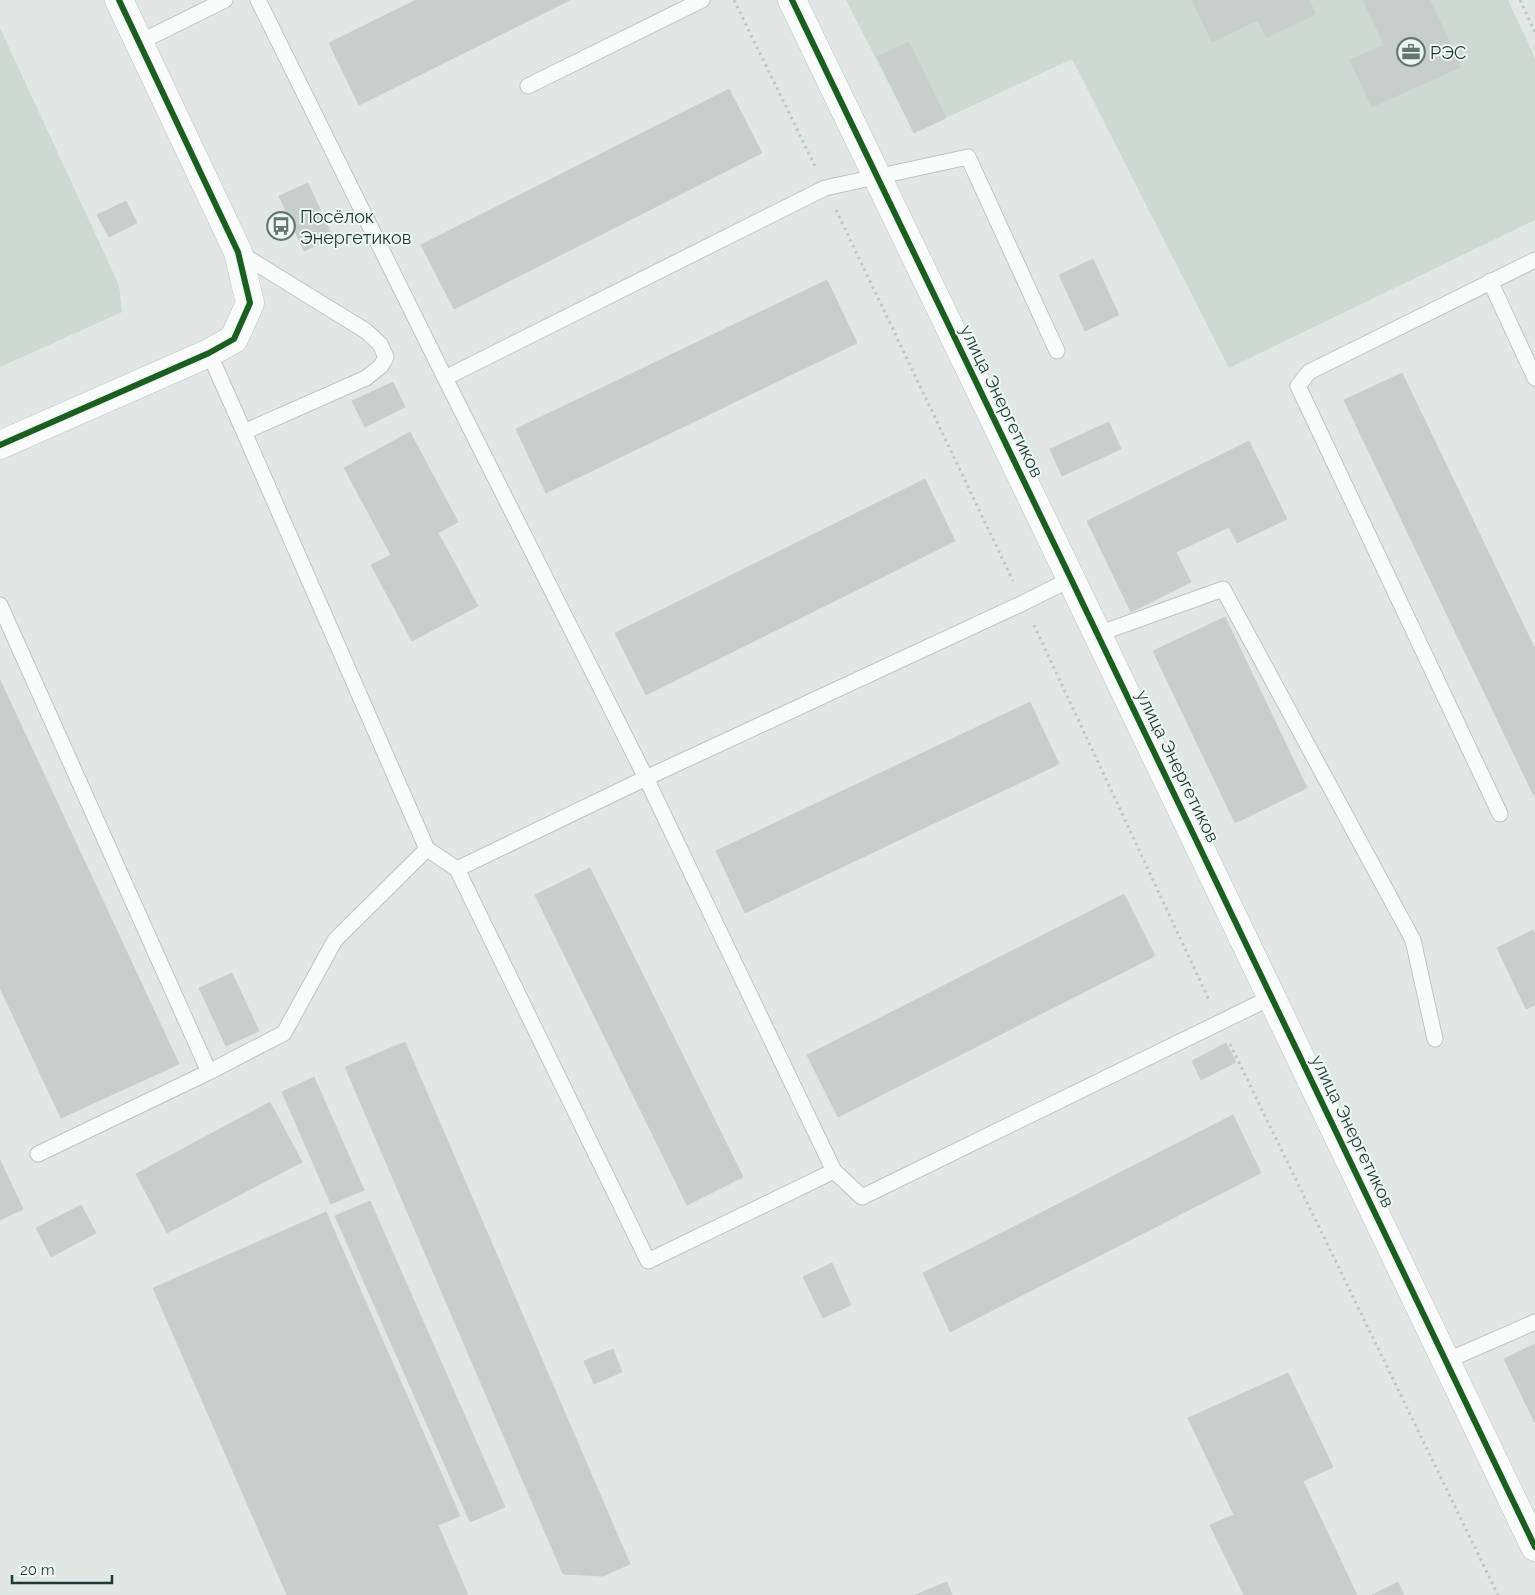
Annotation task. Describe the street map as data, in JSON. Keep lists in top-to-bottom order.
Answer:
{
  "streets": {
    "street": ["улица Энергетиков"]
  },
  "places": {
    "office": ["РЭС"],
    "bus stop": ["Посёлок Энергетиков"]
  },
  "scale_bar": "20 m"
}
